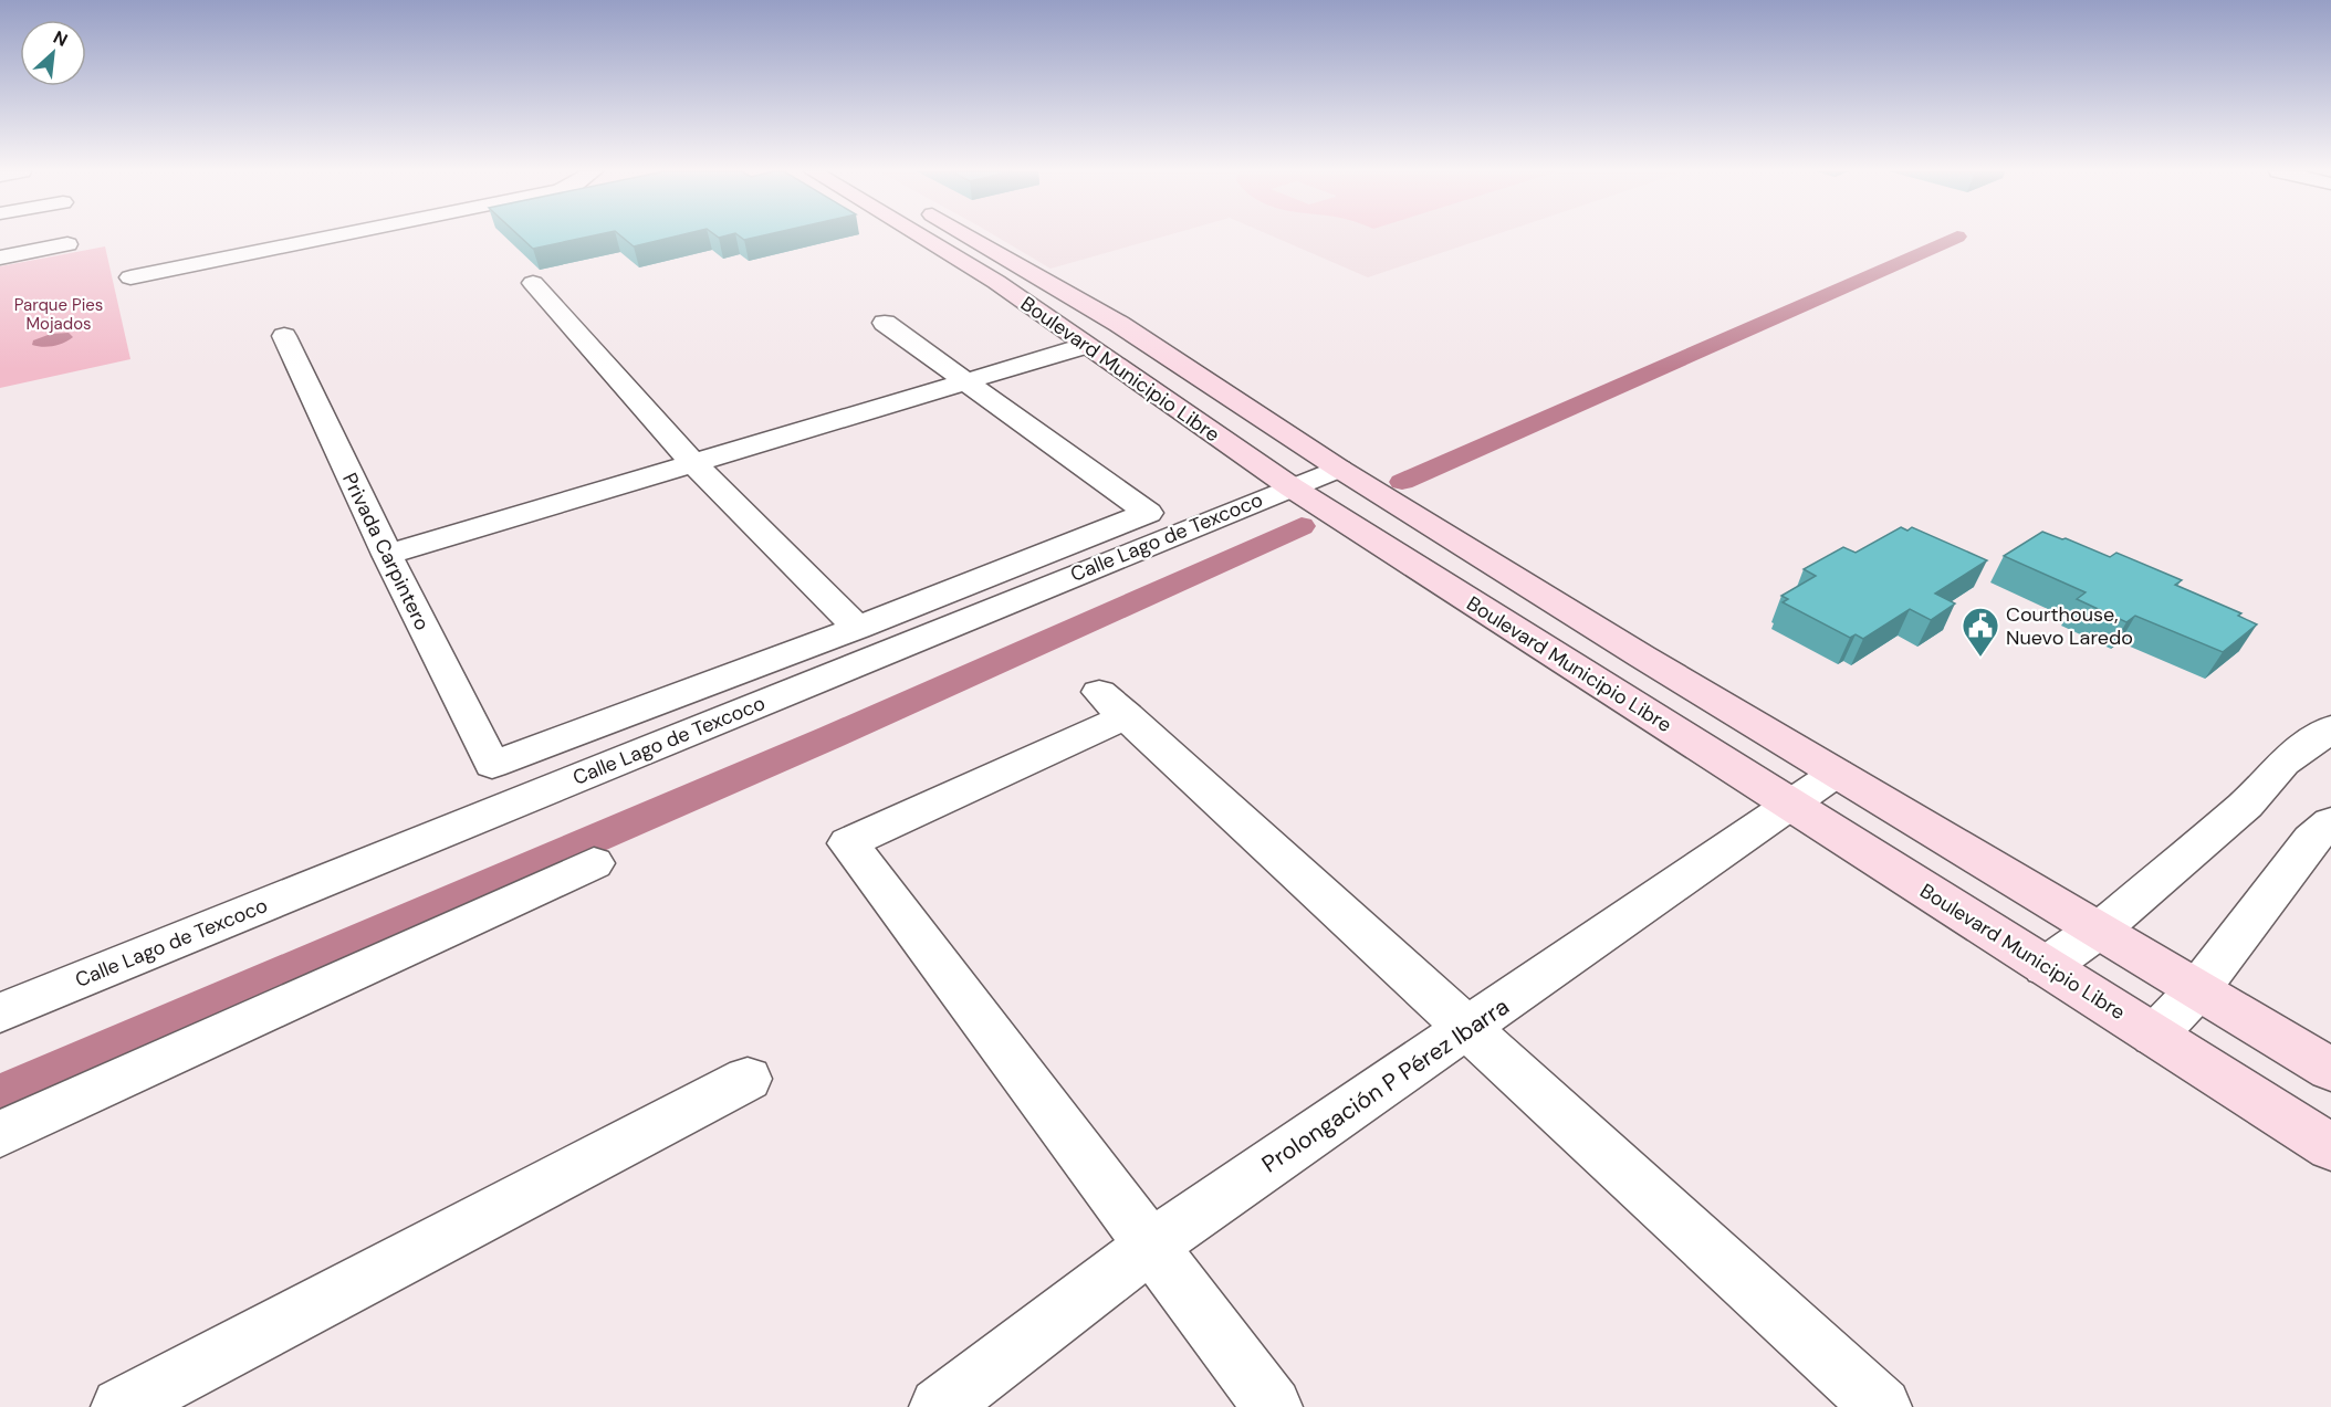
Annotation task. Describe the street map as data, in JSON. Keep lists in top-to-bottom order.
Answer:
{
  "streets": {
    "main road": ["Boulevard Municipio Libre"],
    "street": ["Calle Lago de Texcoco", "Privada Carpintero", "Prolongación P Pérez Ibarra"]
  },
  "crossings": [
    ["Boulevard Municipio Libre", "Calle Lago de Texcoco"],
    ["Boulevard Municipio Libre", "Prolongación P Pérez Ibarra"]
  ],
  "parks": ["Parque Pies Mojados"],
  "places": {
    "public building": ["Courthouse, Nuevo Laredo"]
  },
  "north": "top right"
}
